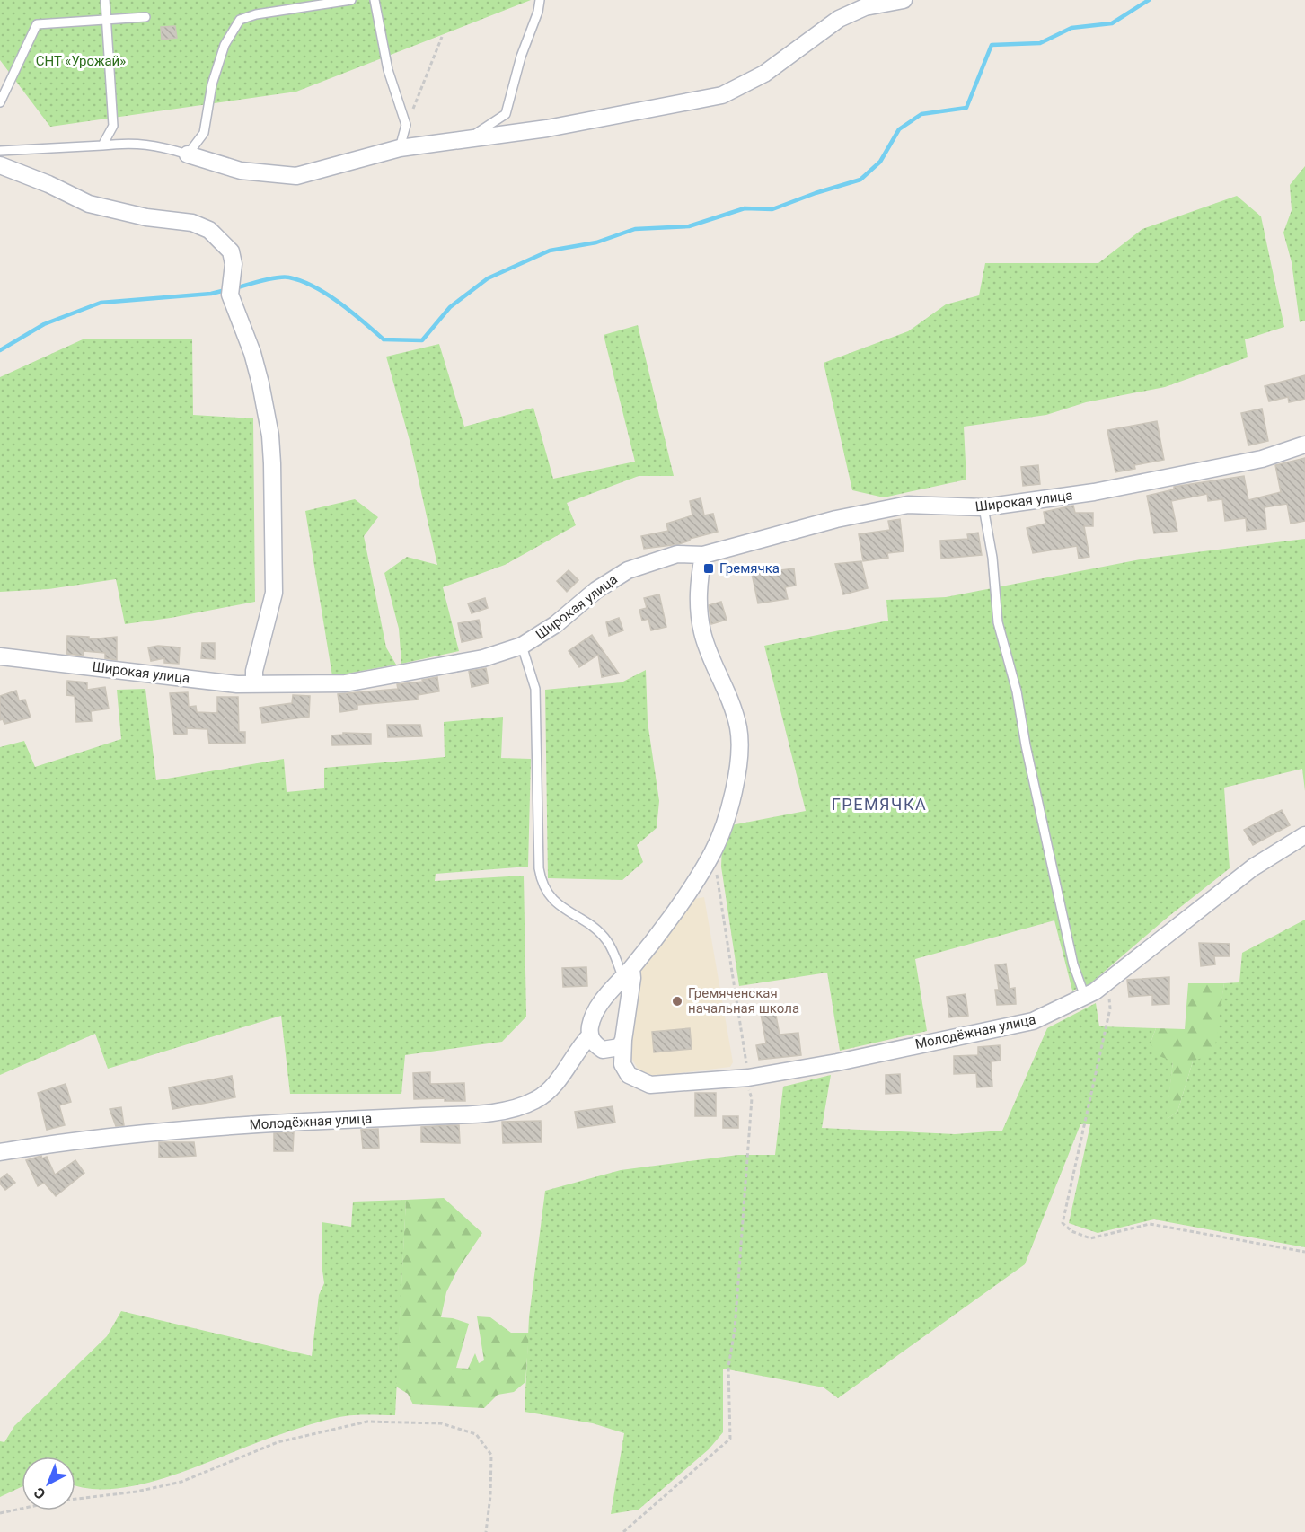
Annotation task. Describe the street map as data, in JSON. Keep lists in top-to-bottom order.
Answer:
{
  "streets": {
    "street": ["Широкая улица", "Молодёжная улица"]
  },
  "districts": ["ГРЕМЯЧКА"],
  "parks": ["СНТ «Урожай»"],
  "places": {
    "transit": ["Гремячка"],
    "other": ["Гремяченская начальная школа"]
  },
  "north": "bottom left"
}
